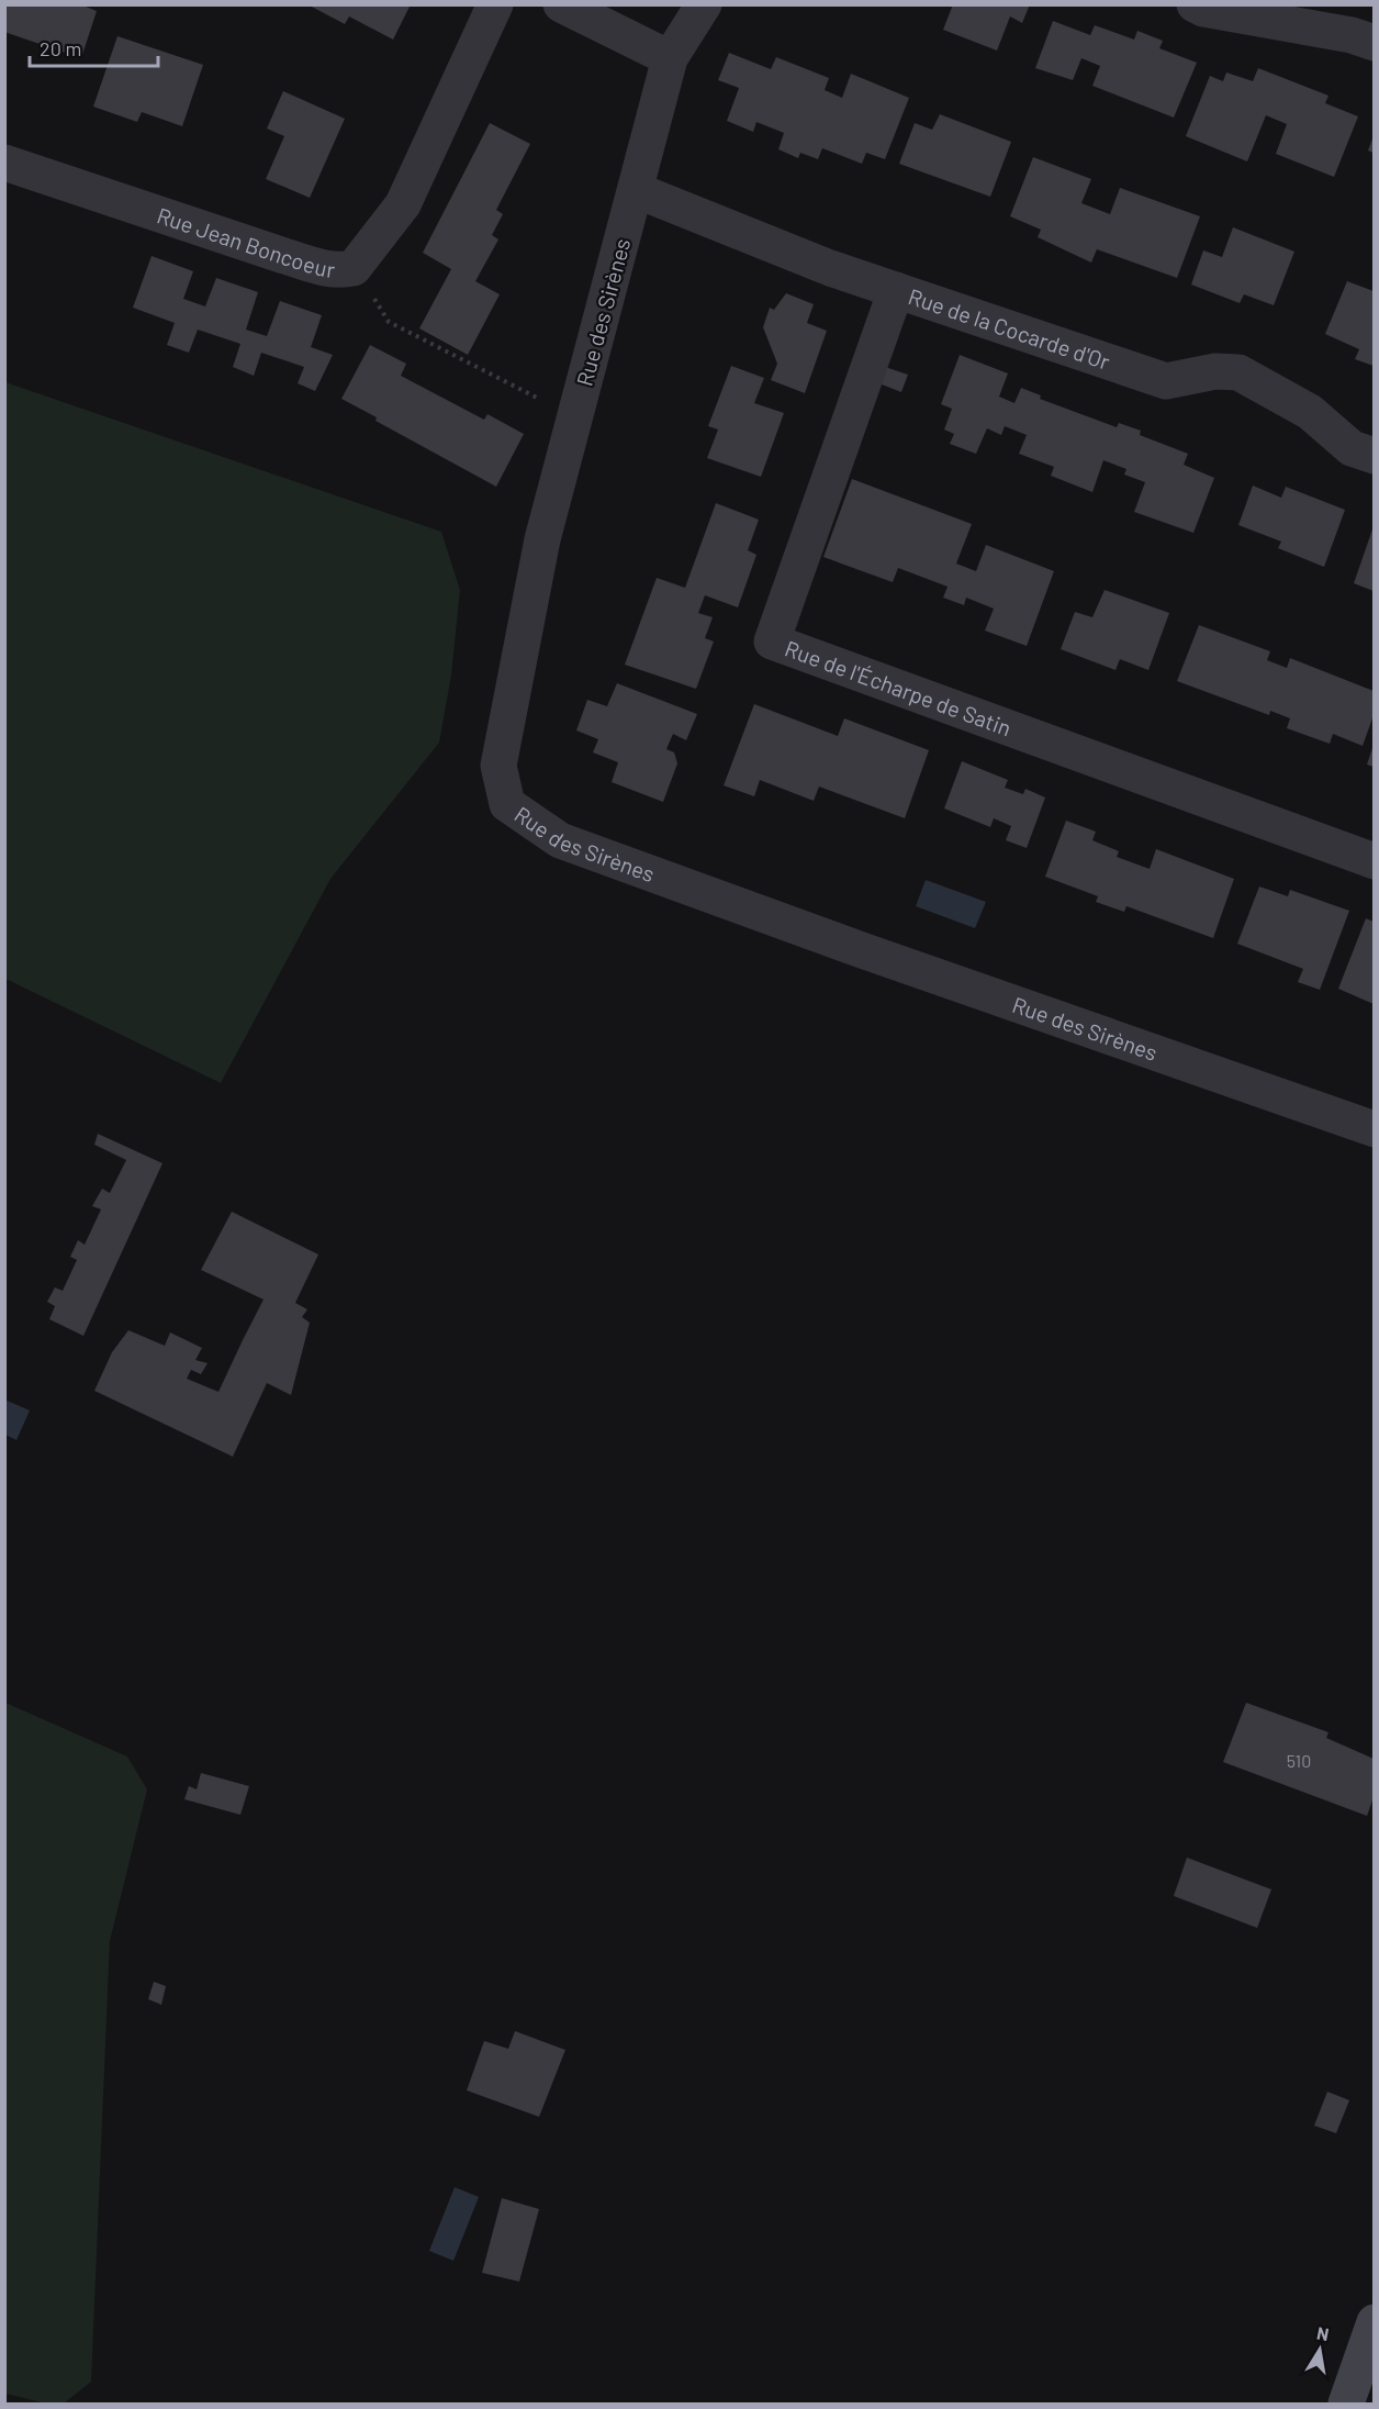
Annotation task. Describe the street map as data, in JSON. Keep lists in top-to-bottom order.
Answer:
{
  "streets": {
    "street": [
      "Rue Jean Boncoeur",
      "Rue des Sirènes",
      "Rue de la Cocarde d'Or",
      "Rue de l'Écharpe de Satin"
    ]
  },
  "crossings": [
    ["Rue des Sirènes", "Rue de la Cocarde d'Or"],
    ["Rue de la Cocarde d'Or", "Rue de l'Écharpe de Satin"]
  ],
  "house_numbers": ["510"],
  "scale_bar": "20 m",
  "north": "top"
}
